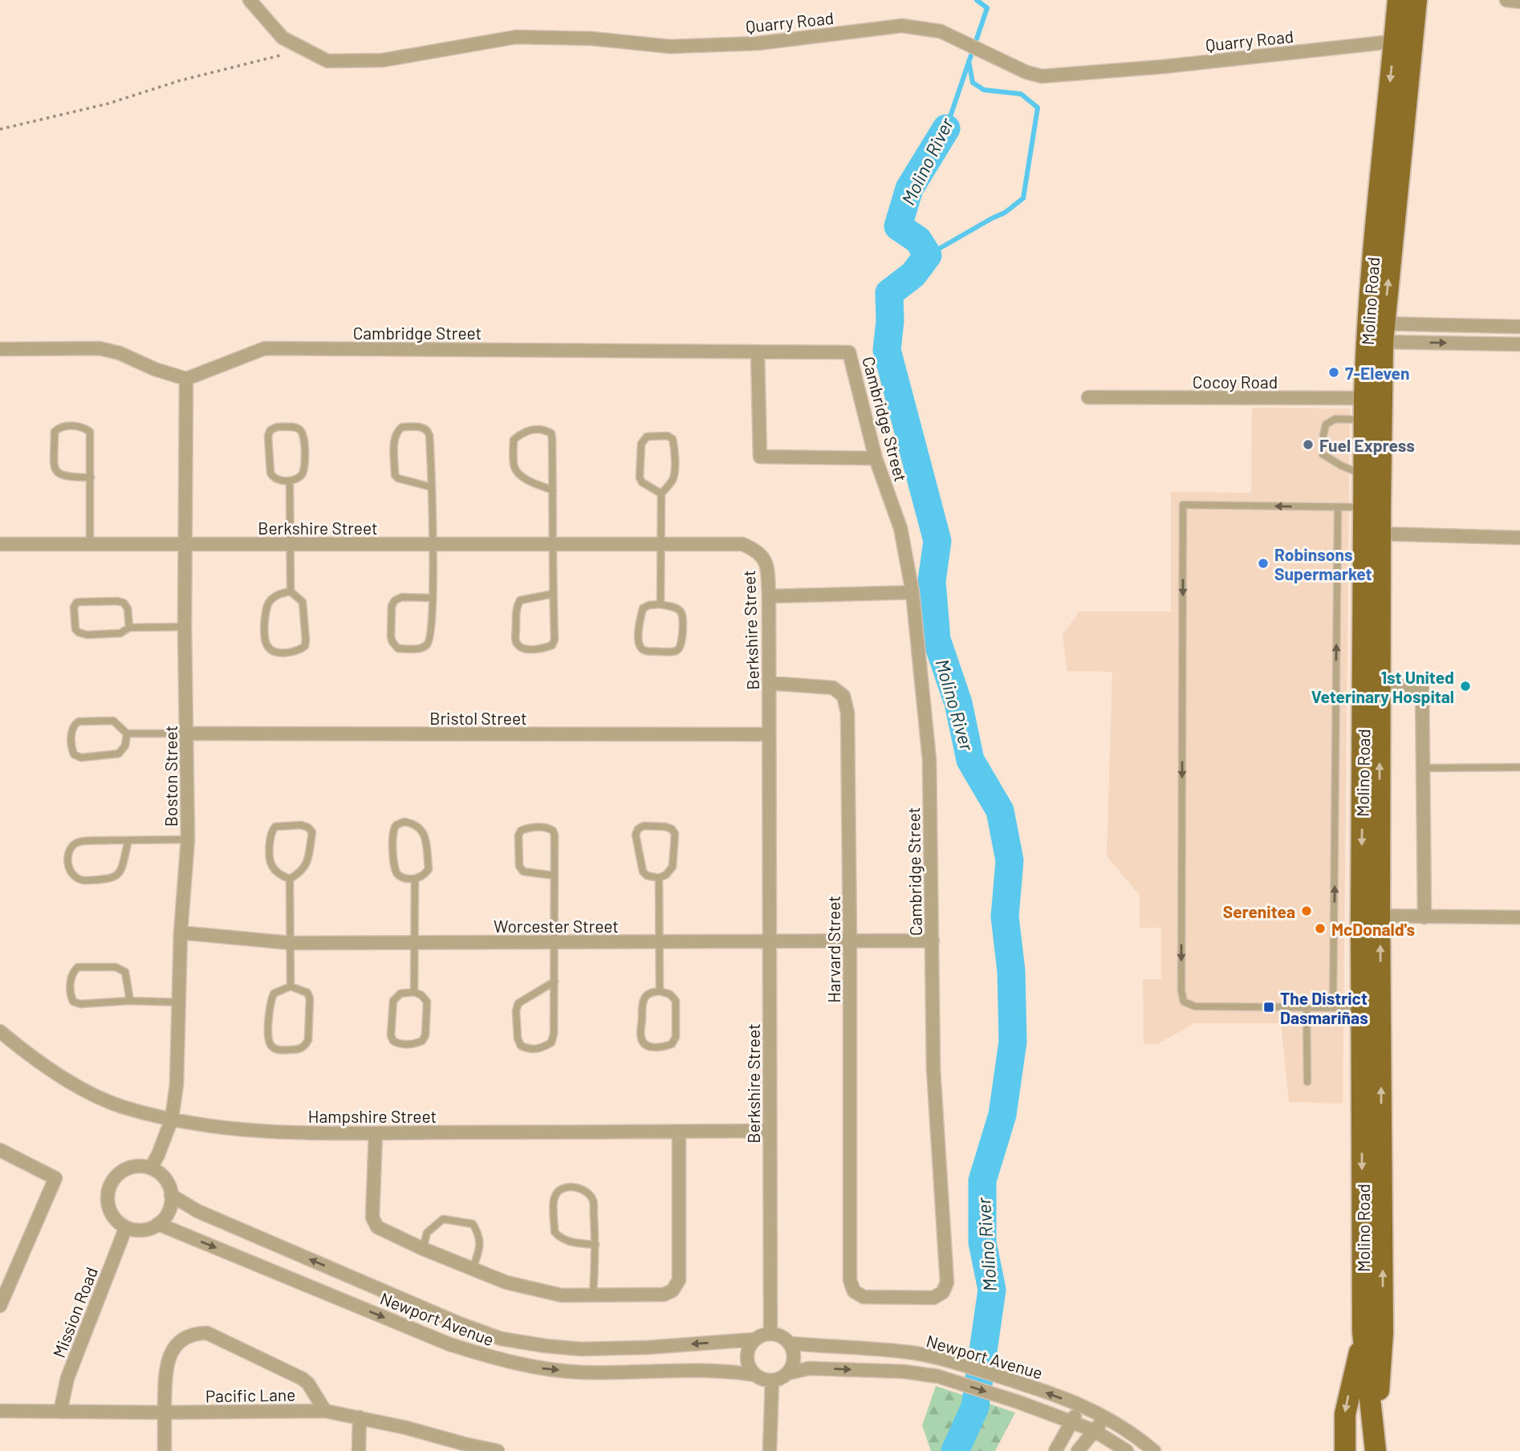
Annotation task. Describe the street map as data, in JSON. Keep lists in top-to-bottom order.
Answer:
{
  "streets": {
    "main road": ["Molino Road"],
    "street": [
      "Quarry Road",
      "Cambridge Street",
      "Cocoy Road",
      "Berkshire Street",
      "Bristol Street",
      "Boston Street",
      "Worcester Street",
      "Harvard Street",
      "Hampshire Street",
      "Mission Road",
      "Newport Avenue",
      "Pacific Lane"
    ]
  },
  "crossings": [
    ["Quarry Road", "Molino Road"],
    ["Molino Road", "Cocoy Road"],
    ["Cambridge Street", "Boston Street"],
    ["Cambridge Street", "Worcester Street"],
    ["Cambridge Street", "Harvard Street"],
    ["Berkshire Street", "Bristol Street"],
    ["Berkshire Street", "Boston Street"],
    ["Berkshire Street", "Worcester Street"],
    ["Berkshire Street", "Harvard Street"],
    ["Berkshire Street", "Hampshire Street"],
    ["Berkshire Street", "Newport Avenue"],
    ["Bristol Street", "Boston Street"],
    ["Boston Street", "Worcester Street"],
    ["Boston Street", "Hampshire Street"],
    ["Boston Street", "Mission Road"],
    ["Boston Street", "Newport Avenue"],
    ["Worcester Street", "Harvard Street"],
    ["Mission Road", "Newport Avenue"],
    ["Mission Road", "Pacific Lane"]
  ],
  "water": ["Molino River"],
  "places": {
    "other": [
      "7-Eleven",
      "Fuel Express",
      "Robinsons Supermarket",
      "1st United Veterinary Hospital",
      "Serenitea",
      "McDonald's"
    ],
    "transit": ["The District Dasmariñas"]
  }
}
